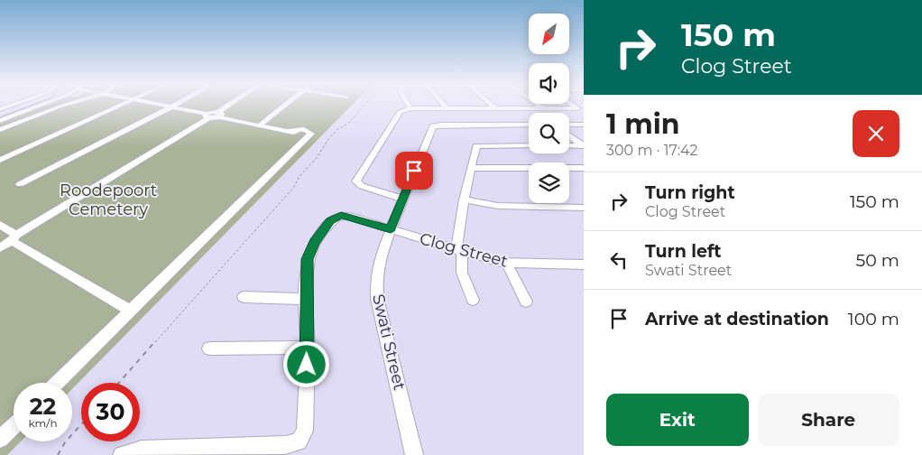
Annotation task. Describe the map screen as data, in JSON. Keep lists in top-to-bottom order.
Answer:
{
  "streets": {
    "street": ["Clog Street", "Swati Street"]
  },
  "crossings": [
    ["Clog Street", "Swati Street"]
  ],
  "parks": ["Roodepoort Cemetery"],
  "north": "bottom left",
  "page": {
    "turn": ["150 m", "Clog Street"],
    "heading": ["1 min", "300 m · 17:42"],
    "list": [
      {
        "name": "Turn right",
        "note": "Clog Street",
        "value": "150 m"
      },
      {
        "name": "Turn left",
        "note": "Swati Street",
        "value": "50 m"
      },
      {
        "name": "Arrive at destination",
        "value": "100 m"
      }
    ],
    "speed": "22 km/h",
    "limit": "30",
    "buttons": ["Exit", "Share"]
  }
}
